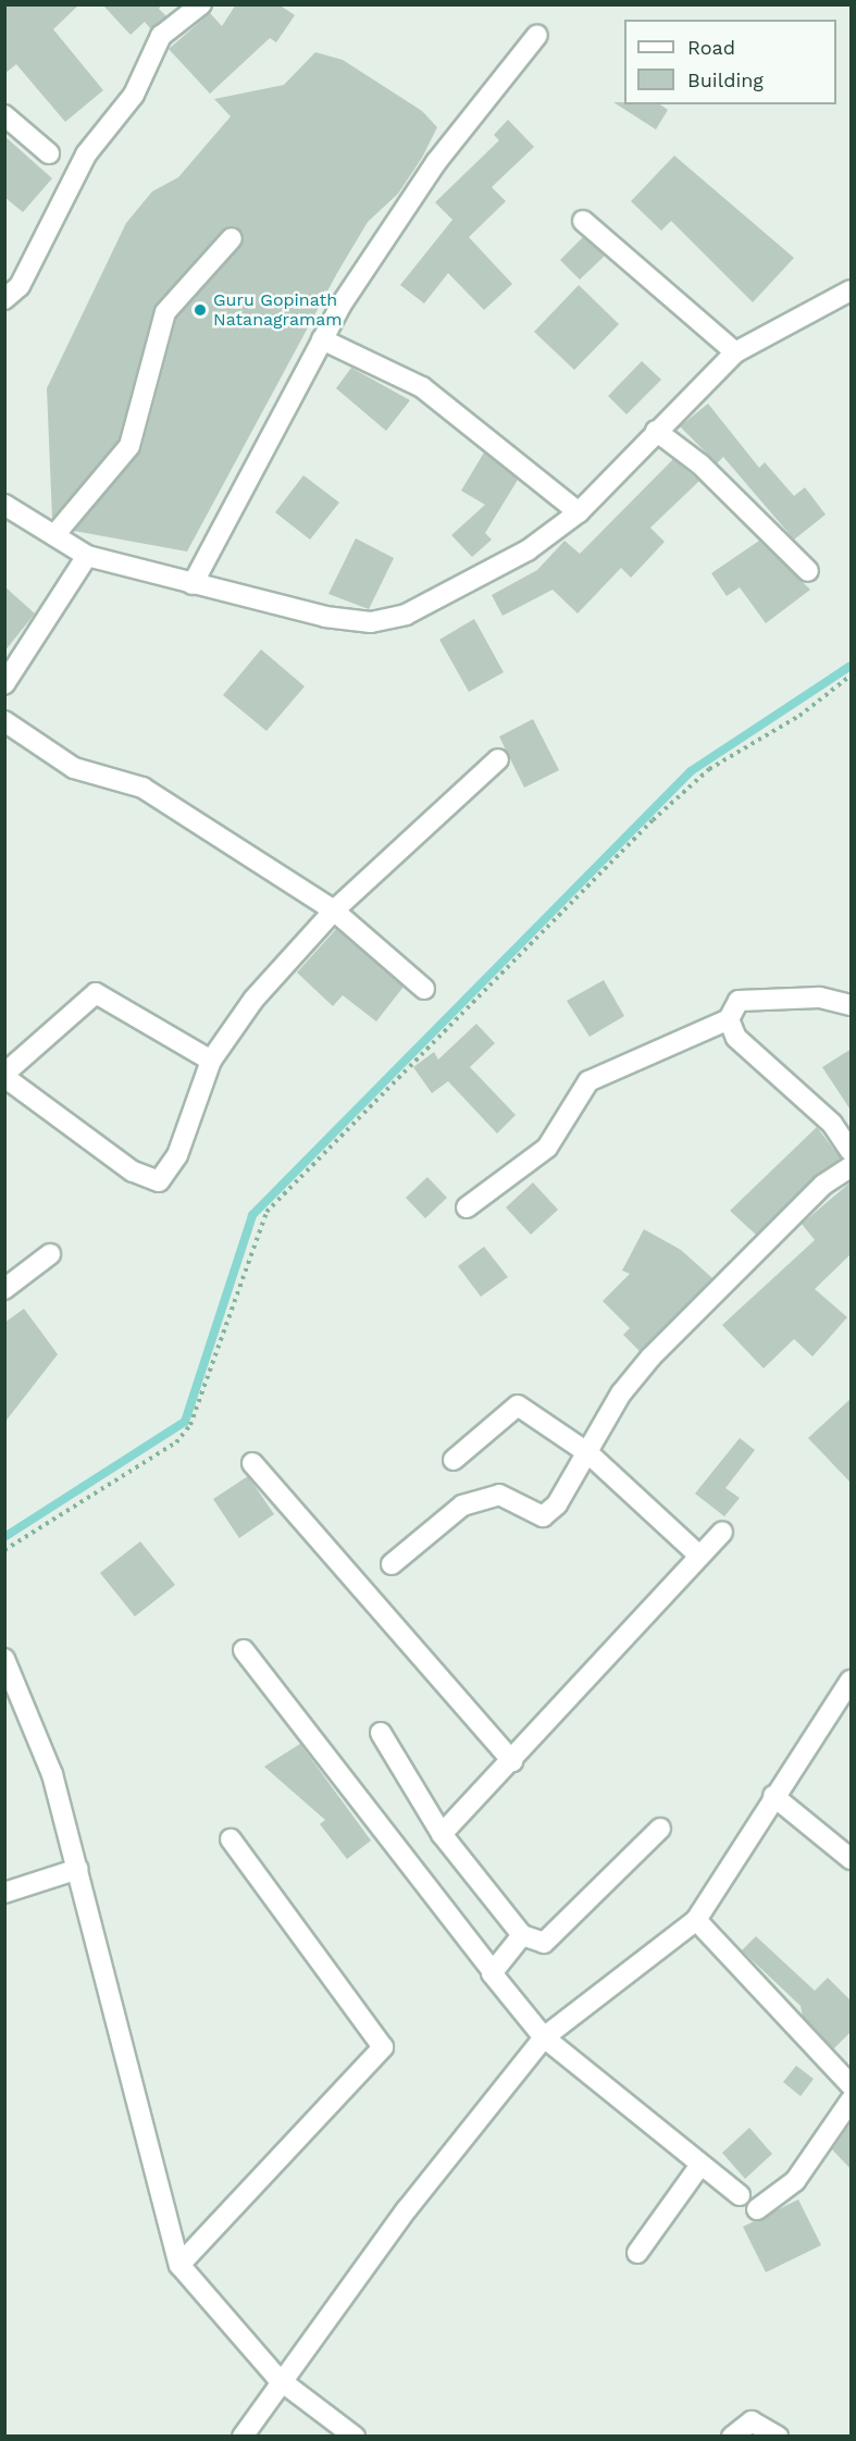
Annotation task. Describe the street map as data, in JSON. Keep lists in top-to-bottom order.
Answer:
{
  "places": ["Guru Gopinath Natanagramam"],
  "legend": ["Road", "Building"]
}
